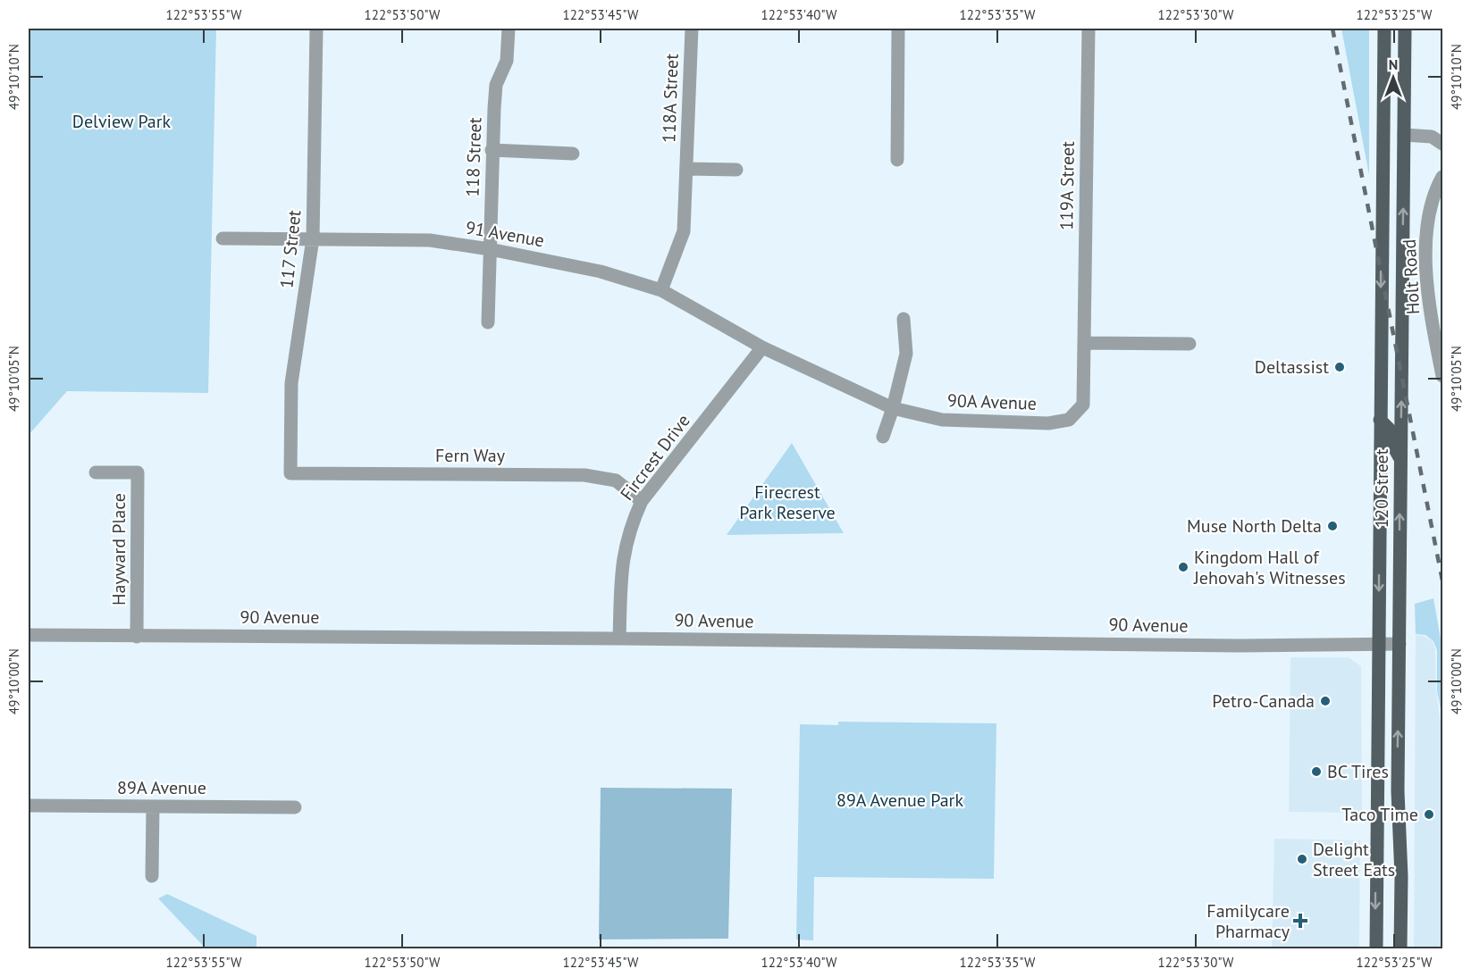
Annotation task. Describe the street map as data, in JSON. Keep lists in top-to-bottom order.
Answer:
{
  "streets": {
    "main road": ["120 Street"],
    "street": [
      "118A Street",
      "118 Street",
      "119A Street",
      "91 Avenue",
      "117 Street",
      "Holt Road",
      "90A Avenue",
      "Fern Way",
      "Fircrest Drive",
      "Hayward Place",
      "90 Avenue",
      "89A Avenue"
    ]
  },
  "crossings": [
    ["118A Street", "91 Avenue"],
    ["118 Street", "91 Avenue"],
    ["119A Street", "90A Avenue"],
    ["91 Avenue", "117 Street"],
    ["91 Avenue", "90A Avenue"],
    ["91 Avenue", "Fircrest Drive"],
    ["117 Street", "Fern Way"],
    ["90A Avenue", "Fircrest Drive"],
    ["Fern Way", "Fircrest Drive"],
    ["Fircrest Drive", "90 Avenue"],
    ["120 Street", "90 Avenue"],
    ["Hayward Place", "90 Avenue"]
  ],
  "parks": ["Delview Park", "Firecrest Park Reserve", "89A Avenue Park"],
  "places": {
    "other": [
      "Deltassist",
      "Muse North Delta",
      "Kingdom Hall of Jehovah's Witnesses",
      "Petro-Canada",
      "BC Tires",
      "Taco Time",
      "Delight Street Eats"
    ],
    "health": ["Familycare Pharmacy"]
  },
  "north": "top",
  "coordinates": [
    "122°53'55\"W",
    "122°53'50\"W",
    "122°53'45\"W",
    "122°53'40\"W",
    "122°53'35\"W",
    "122°53'30\"W",
    "122°53'25\"W",
    "49°10'10\"N",
    "49°10'05\"N",
    "49°10'00\"N"
  ]
}
